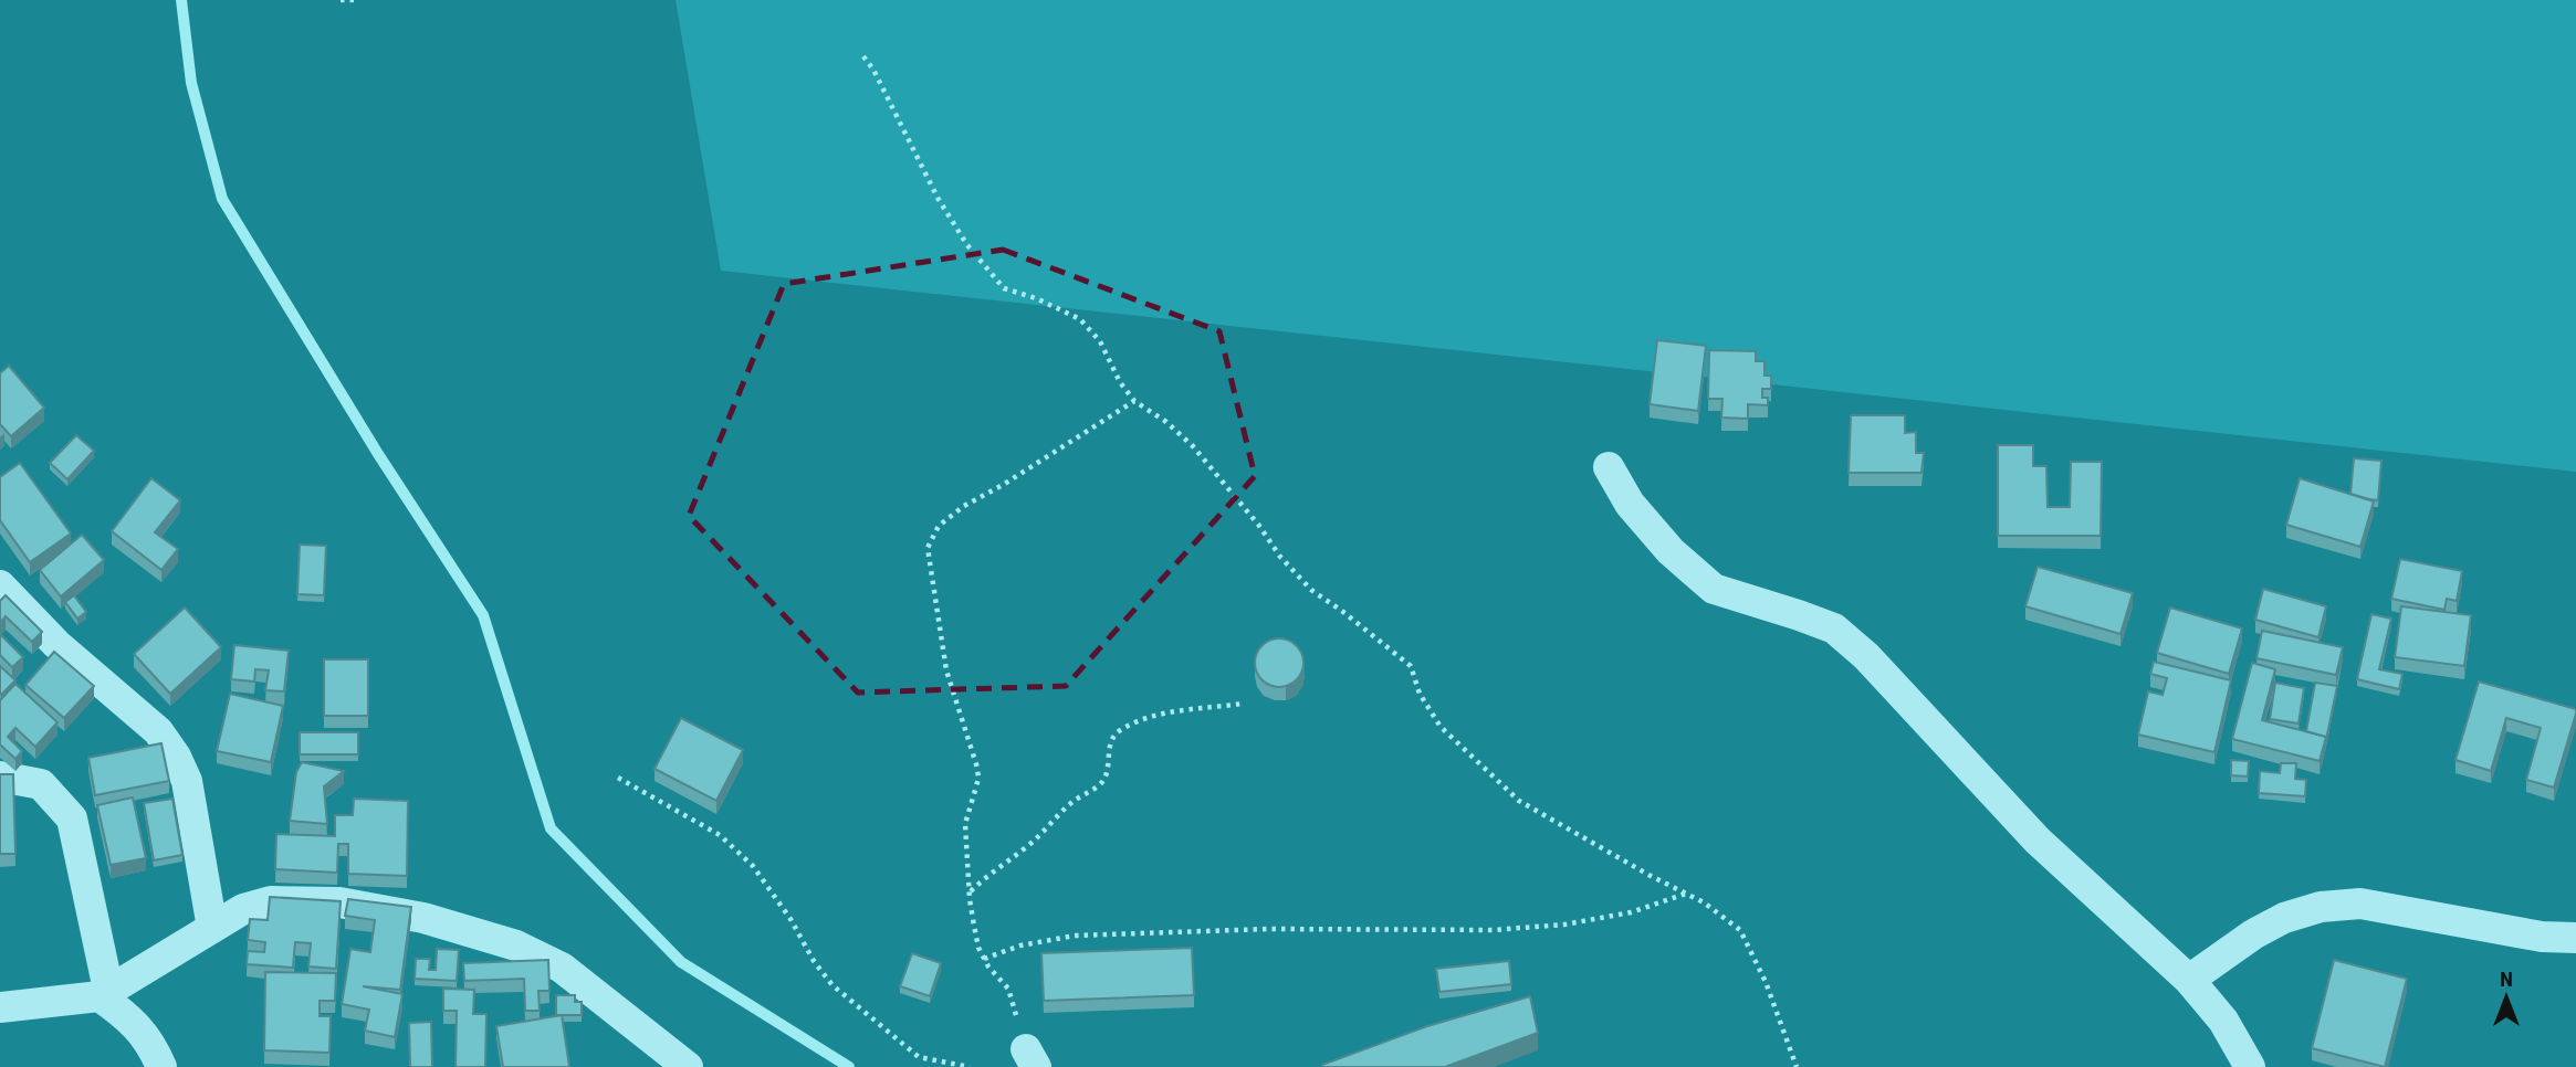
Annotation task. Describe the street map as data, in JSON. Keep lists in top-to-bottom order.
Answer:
{
  "north": "top"
}
